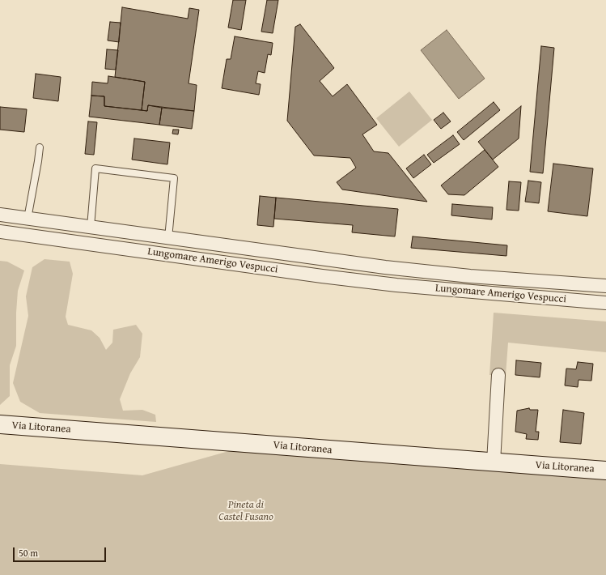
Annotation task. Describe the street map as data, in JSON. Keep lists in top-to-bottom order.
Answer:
{
  "streets": {
    "main road": ["Via Litoranea"],
    "street": ["Lungomare Amerigo Vespucci"]
  },
  "parks": ["Pineta di Castel Fusano"],
  "scale_bar": "50 m"
}
